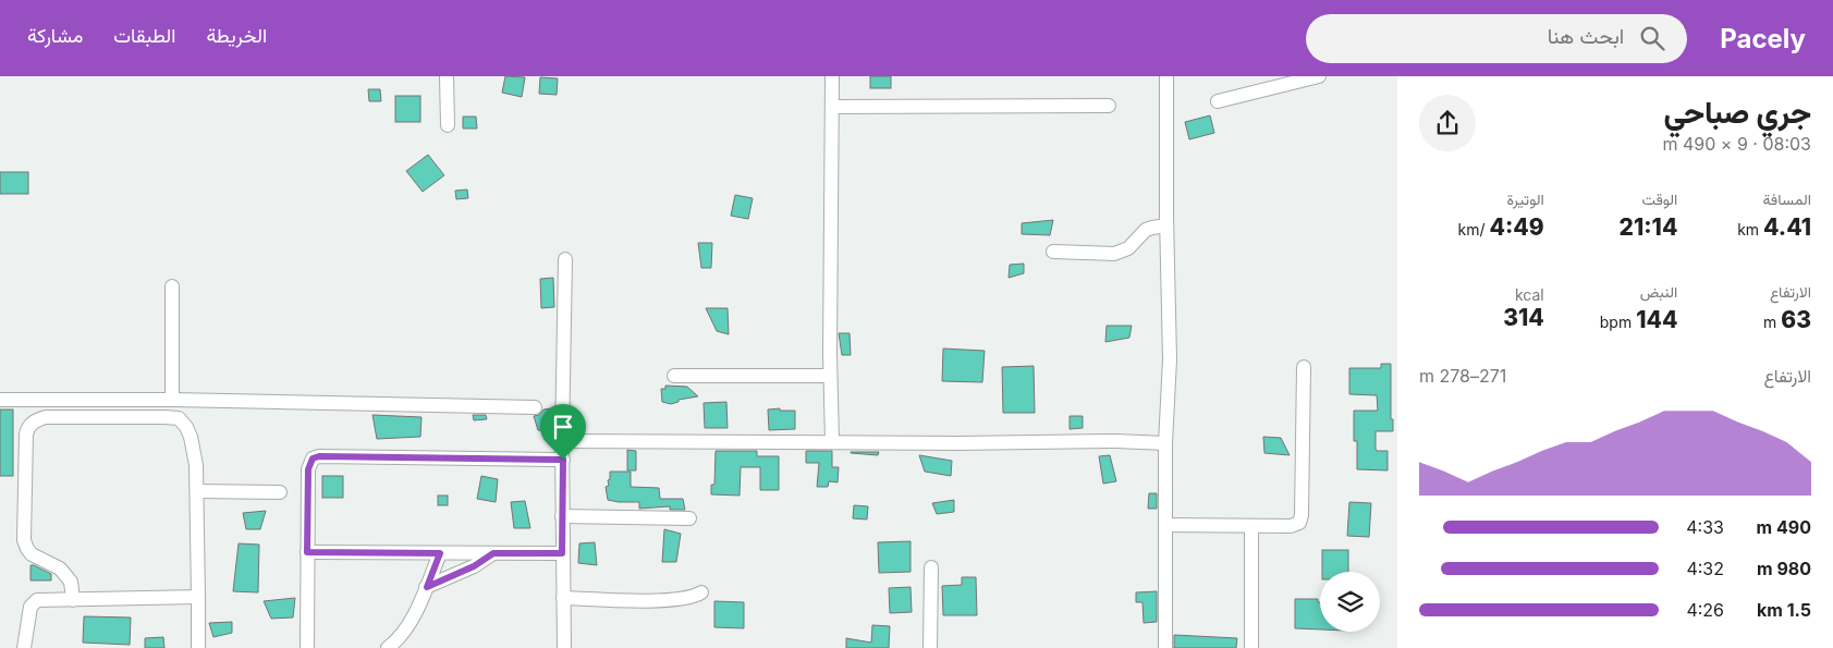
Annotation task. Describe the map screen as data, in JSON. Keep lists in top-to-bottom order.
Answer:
{
  "page": {
    "header": "Pacely",
    "search": "ابحث هنا",
    "nav": ["الخريطة", "الطبقات", "مشاركة"],
    "heading": ["جري صباحي", "08:03 · 9 × 490 m"],
    "stats": [
      ["المسافة", "4.41 km"],
      ["الوقت", "21:14"],
      ["الوتيرة", "4:49 /km"],
      ["الارتفاع", "63 m"],
      ["النبض", "144 bpm"],
      ["kcal", "314"]
    ],
    "chart": ["الارتفاع", "271–278 m"],
    "list": [
      {
        "name": "490 m",
        "note": "4:33"
      },
      {
        "name": "980 m",
        "note": "4:32"
      },
      {
        "name": "1.5 km",
        "note": "4:26"
      }
    ]
  }
}
